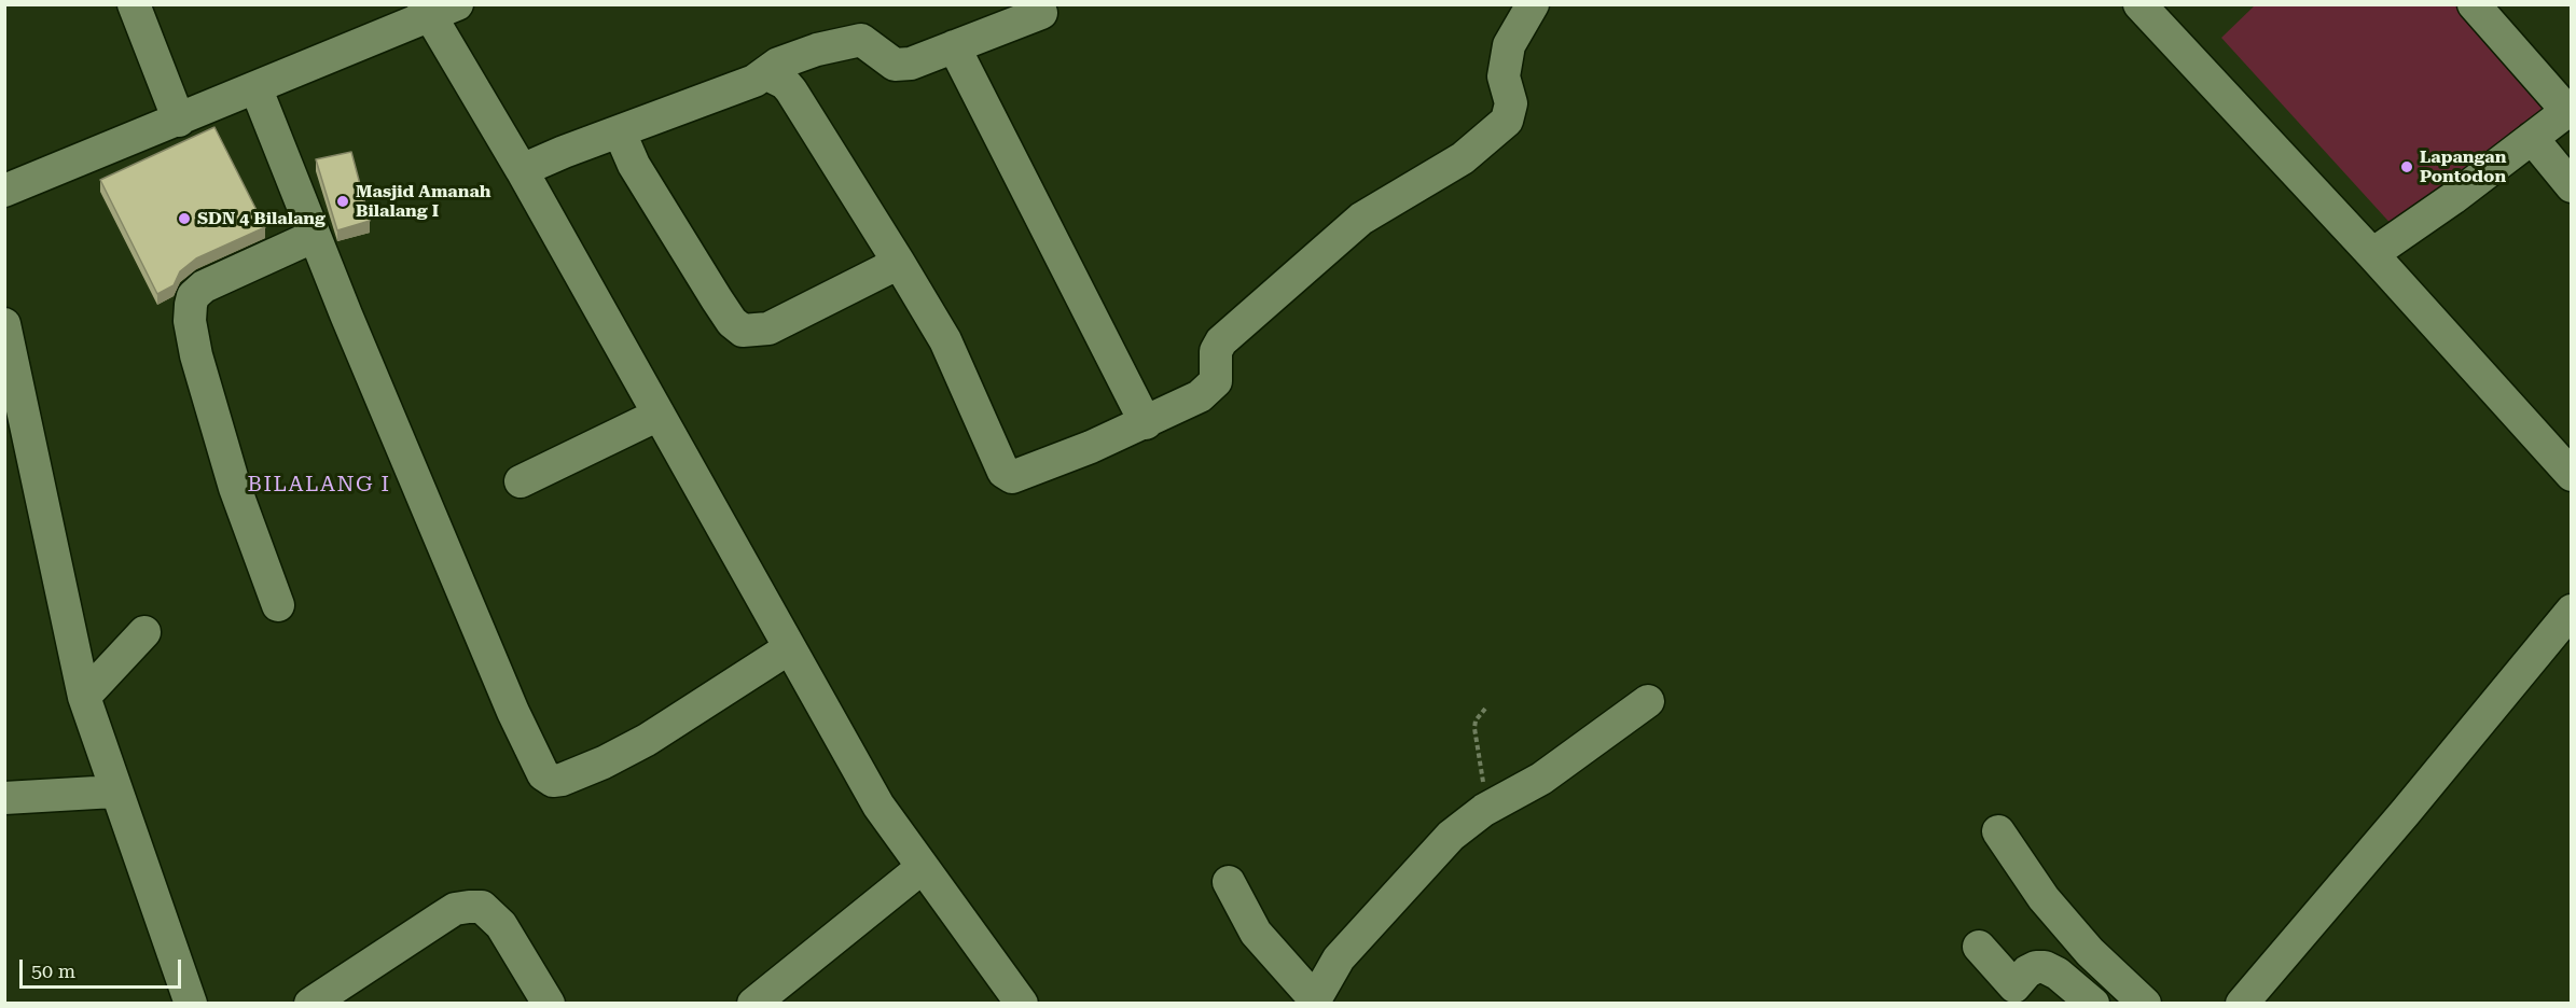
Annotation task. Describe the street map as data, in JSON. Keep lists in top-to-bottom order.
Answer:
{
  "districts": ["BILALANG I"],
  "places": ["Lapangan Pontodon", "Masjid Amanah Bilalang I", "SDN 4 Bilalang"],
  "scale_bar": "50 m"
}
